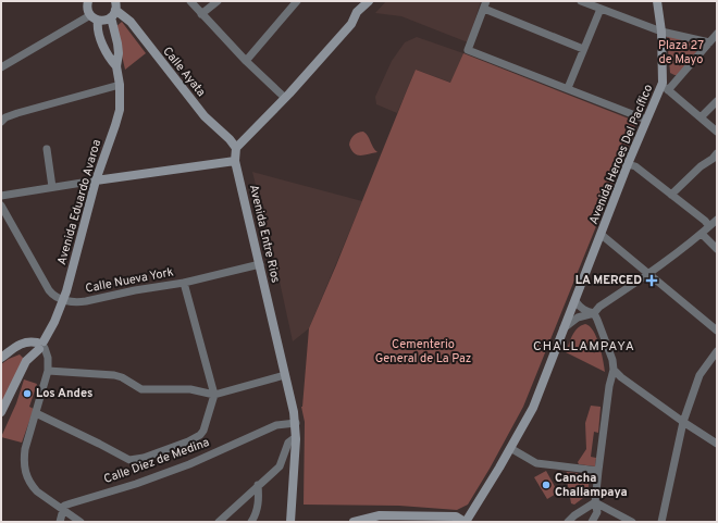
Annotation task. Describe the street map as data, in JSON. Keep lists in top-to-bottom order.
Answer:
{
  "streets": {
    "main road": [
      "Calle Ayata",
      "Avenida Heroes Del Pacífico",
      "Avenida Eduardo Avaroa",
      "Avenida Entre Rios"
    ],
    "street": ["Calle Nueva York", "Calle Diez de Medina"]
  },
  "crossings": [
    ["Calle Ayata", "Avenida Eduardo Avaroa"],
    ["Calle Ayata", "Avenida Entre Rios"],
    ["Avenida Eduardo Avaroa", "Calle Nueva York"],
    ["Avenida Entre Rios", "Calle Nueva York"],
    ["Avenida Entre Rios", "Calle Diez de Medina"]
  ],
  "districts": ["CHALLAMPAYA"],
  "parks": ["Plaza 27 de Mayo", "Cementerio General de La Paz"],
  "places": {
    "health": ["LA MERCED"],
    "other": ["Los Andes", "Cancha Challampaya"]
  }
}
